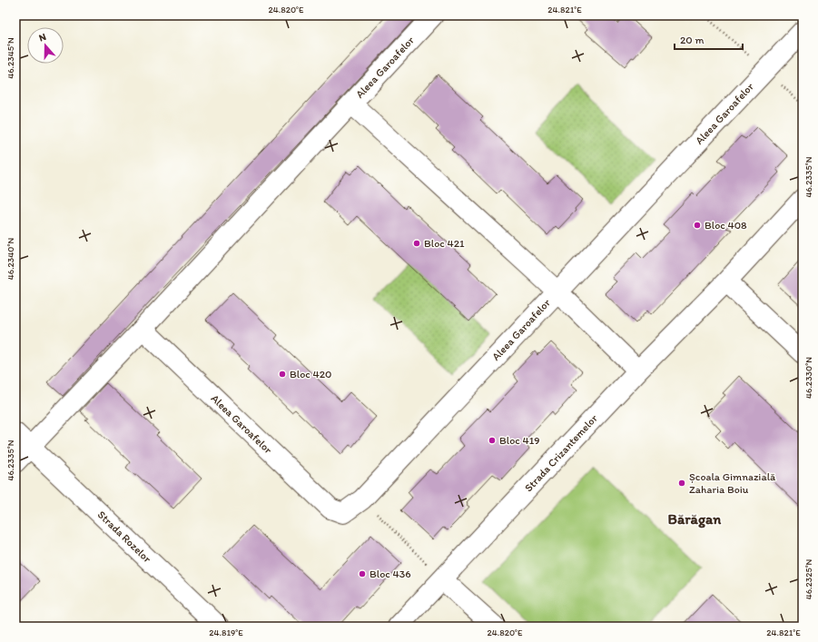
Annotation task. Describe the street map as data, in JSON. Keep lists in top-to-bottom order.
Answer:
{
  "streets": {
    "street": ["Aleea Garoafelor", "Strada Crizantemelor", "Strada Rozelor"]
  },
  "crossings": [
    ["Aleea Garoafelor", "Strada Crizantemelor"]
  ],
  "districts": ["Bărăgan"],
  "places": [
    "Bloc 408",
    "Bloc 421",
    "Bloc 420",
    "Bloc 419",
    "Școala Gimnazială Zaharia Boiu",
    "Bloc 436"
  ],
  "scale_bar": "20 m",
  "north": "top",
  "coordinates": [
    "24.820°E",
    "24.821°E",
    "46.2345°N",
    "46.2335°N",
    "46.2340°N",
    "46.2330°N",
    "46.2325°N",
    "24.819°E"
  ]
}
